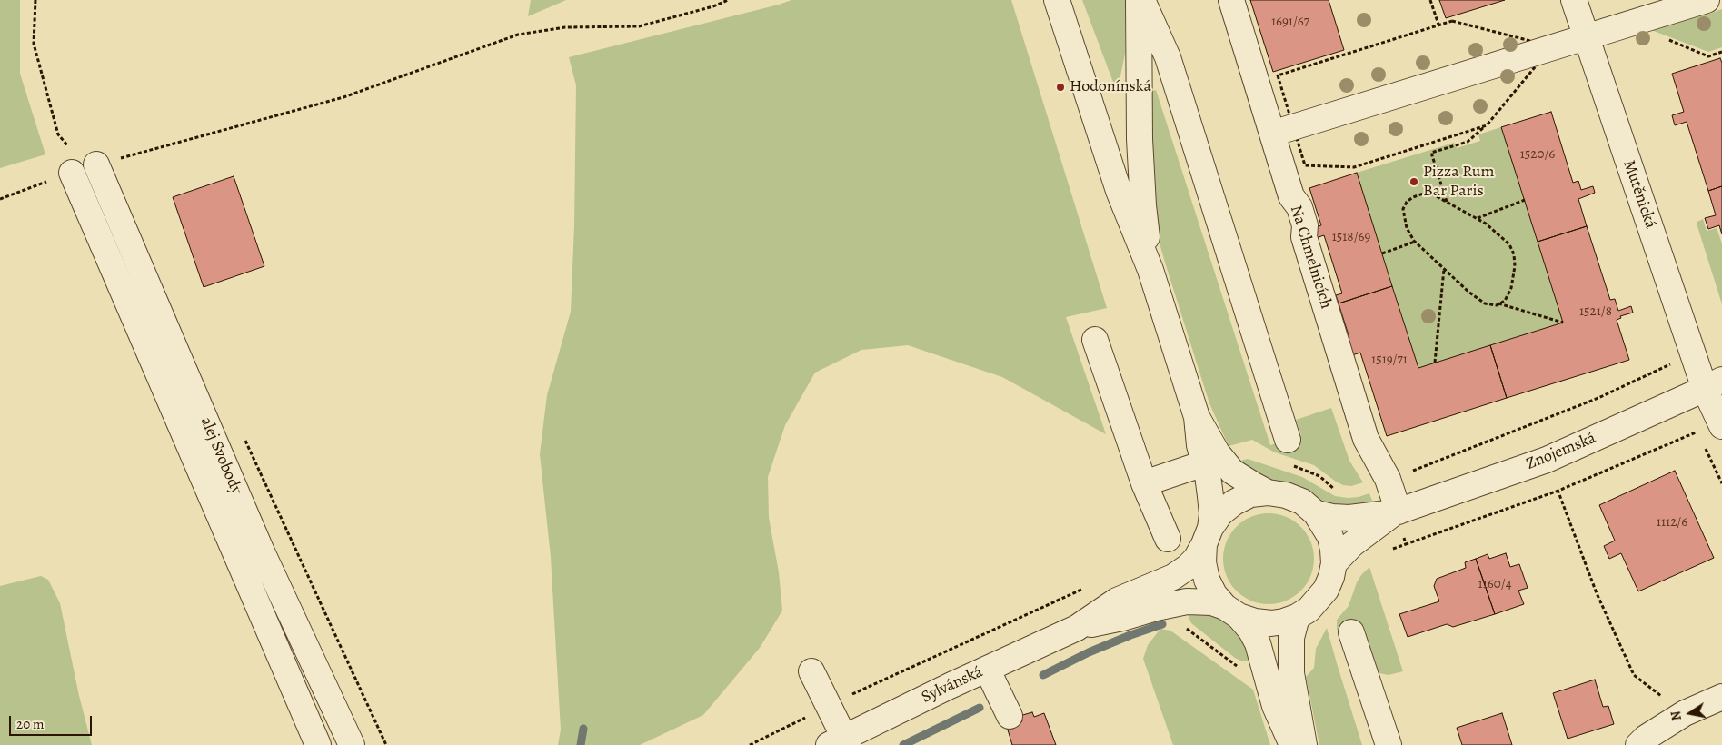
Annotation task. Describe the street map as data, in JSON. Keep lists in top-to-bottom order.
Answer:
{
  "streets": {
    "street": [
      "Mutěnická",
      "Na Chmelnicích",
      "Znojemská",
      "alej Svobody",
      "Sylvánská"
    ]
  },
  "crossings": [
    ["Mutěnická", "Znojemská"],
    ["Na Chmelnicích", "Znojemská"],
    ["Znojemská", "Sylvánská"]
  ],
  "places": ["Hodonínská", "Pizza Rum Bar Paris"],
  "house_numbers": [
    "1691/67",
    "1520/6",
    "1518/69",
    "1521/8",
    "1519/71",
    "1112/6",
    "1160/4"
  ],
  "scale_bar": "20 m",
  "north": "left"
}
